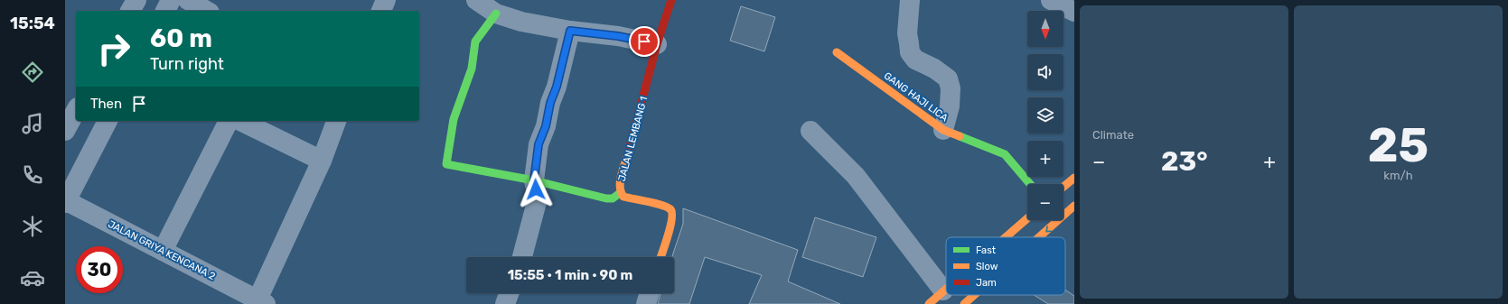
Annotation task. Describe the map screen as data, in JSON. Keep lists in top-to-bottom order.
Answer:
{
  "streets": {
    "street": ["GANG HAJI LICA", "JALAN LEMBANG 1", "JALAN GRIYA KENCANA 2"]
  },
  "legend": ["Fast", "Slow", "Jam"],
  "north": "bottom",
  "page": {
    "tabs": "15:54",
    "tile": [
      "Climate",
      ["25", "km/h"]
    ],
    "map_buttons": ["+", "−"],
    "turn": ["60 m", "Turn right"],
    "then": "Then",
    "heat": ["−", "23°", "+"],
    "limit": "30",
    "trip": "15:55 · 1 min · 90 m"
  }
}
